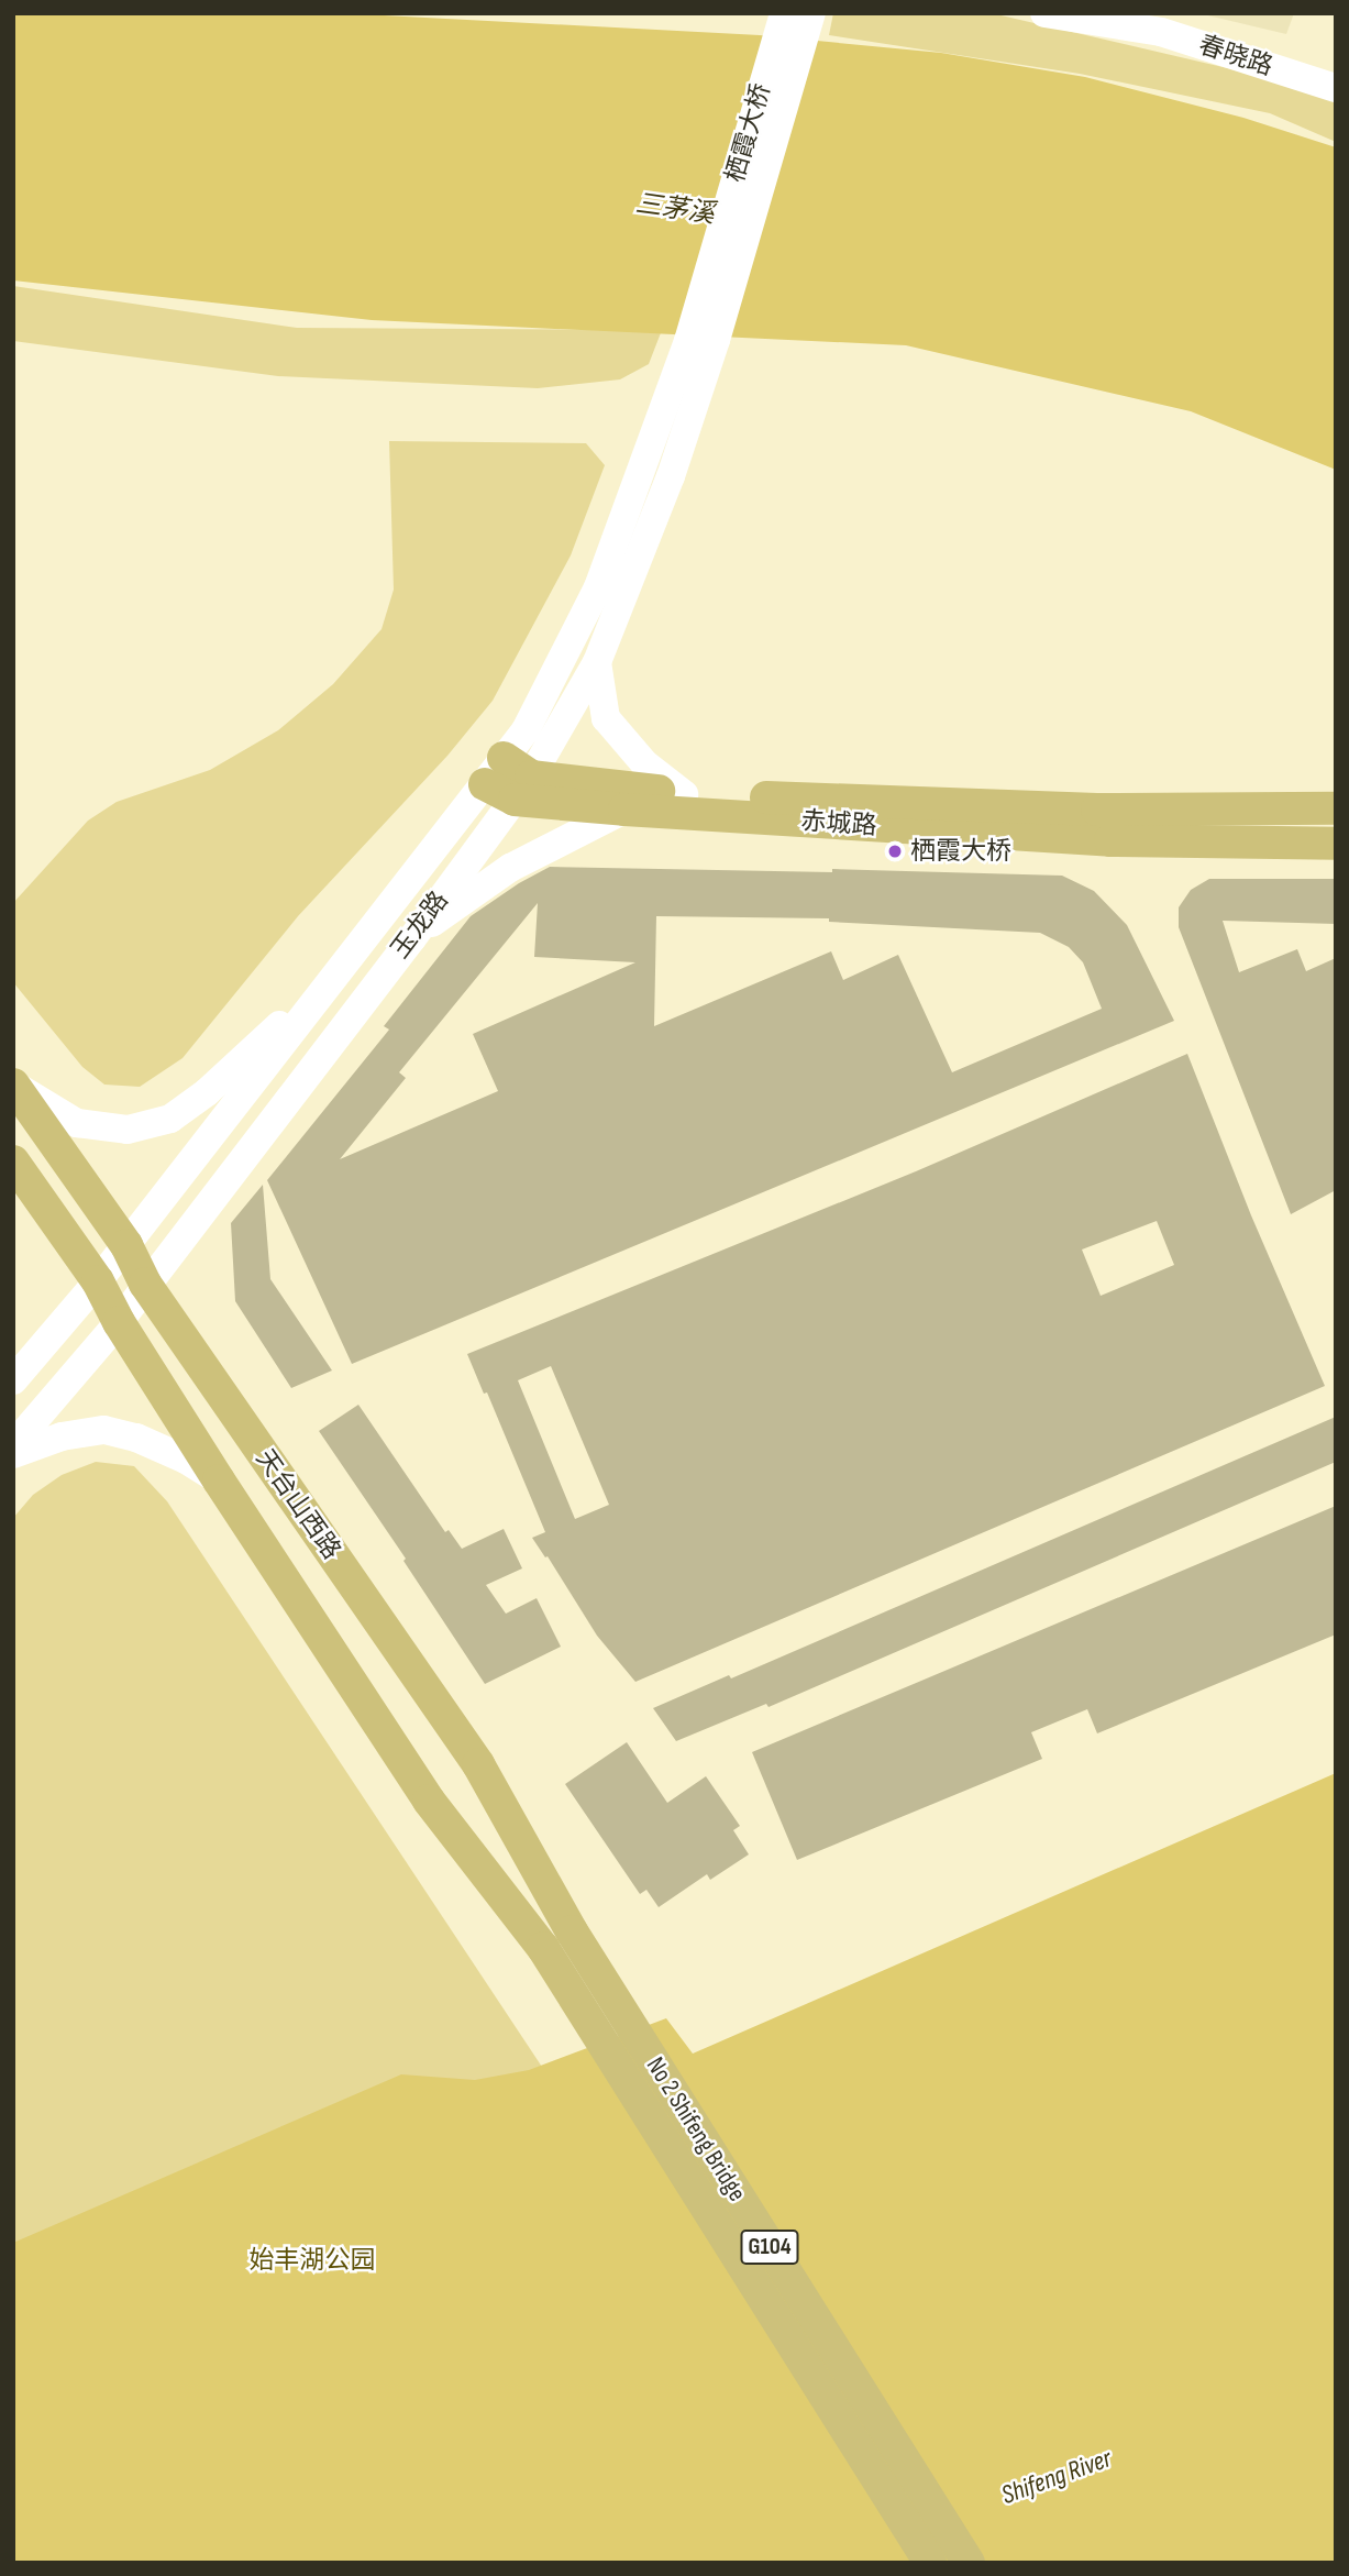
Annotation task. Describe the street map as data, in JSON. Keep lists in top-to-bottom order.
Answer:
{
  "streets": {
    "main road": [
      "春晓路",
      "栖霞大桥",
      "赤城路",
      "玉龙路",
      "天台山西路",
      "No 2 Shifeng Bridge",
      "G104"
    ]
  },
  "crossings": [
    ["栖霞大桥", "玉龙路"],
    ["赤城路", "玉龙路"],
    ["玉龙路", "天台山西路"],
    ["天台山西路", "No 2 Shifeng Bridge"]
  ],
  "water": ["三茅溪", "Shifeng River"],
  "parks": ["始丰湖公园"],
  "places": ["栖霞大桥"]
}
